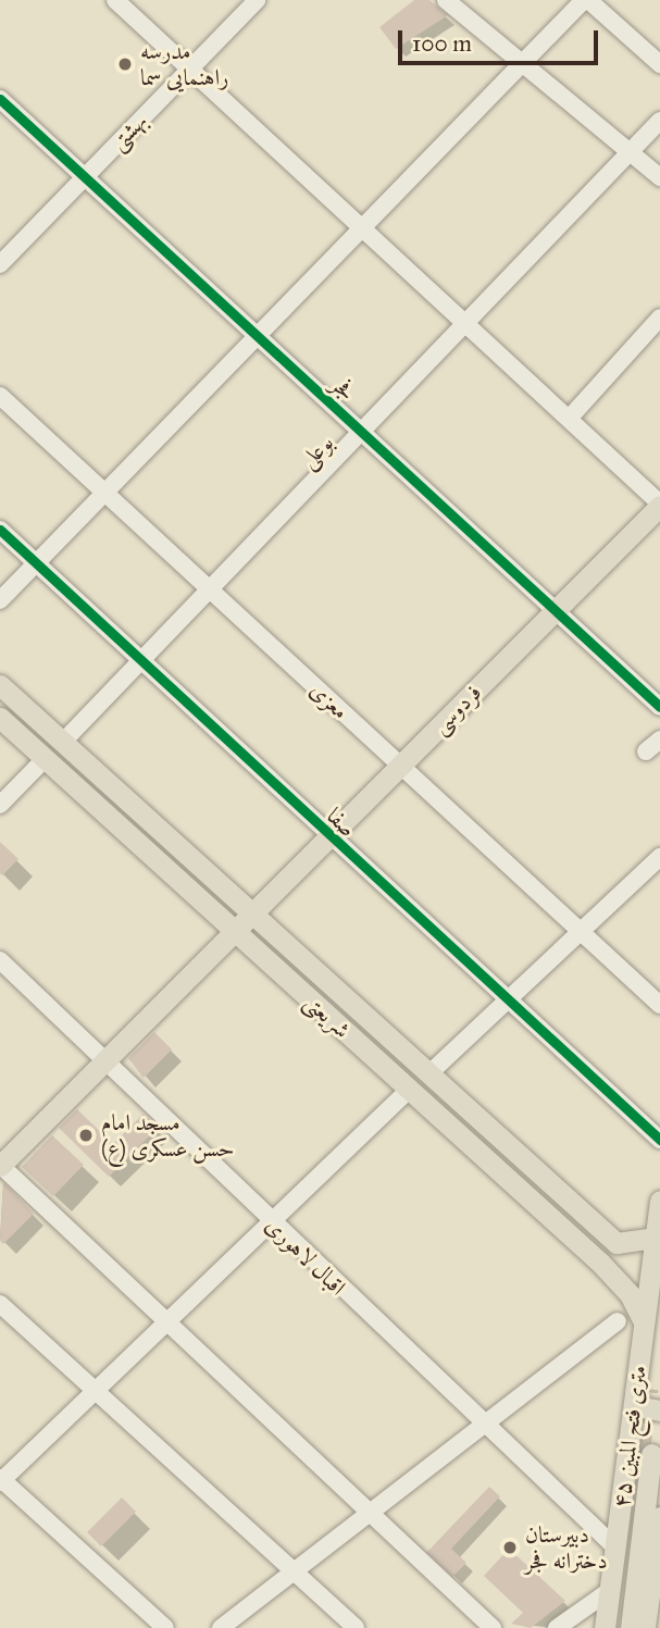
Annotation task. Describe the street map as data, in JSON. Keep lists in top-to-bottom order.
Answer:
{
  "streets": {
    "main road": ["فردوسی", "شریعتی", "۴۵ متری فتح المبین"],
    "street": [
      "بهشتی",
      "فجر",
      "بوعلی",
      "معزی",
      "صفا",
      "اقبال لاهوری"
    ]
  },
  "crossings": [
    ["بهشتی", "فجر"],
    ["فجر", "بوعلی"],
    ["فجر", "فردوسی"],
    ["بوعلی", "معزی"],
    ["بوعلی", "صفا"],
    ["بوعلی", "شریعتی"],
    ["معزی", "فردوسی"],
    ["فردوسی", "صفا"],
    ["فردوسی", "شریعتی"],
    ["شریعتی", "۴۵ متری فتح المبین"],
    ["اقبال لاهوری", "۴۵ متری فتح المبین"]
  ],
  "places": ["مدرسه راهنمایی سما", "مسجد امام حسن عسکری (ع)", "دبیرستان دخترانه فجر"],
  "scale_bar": "100 m"
}
